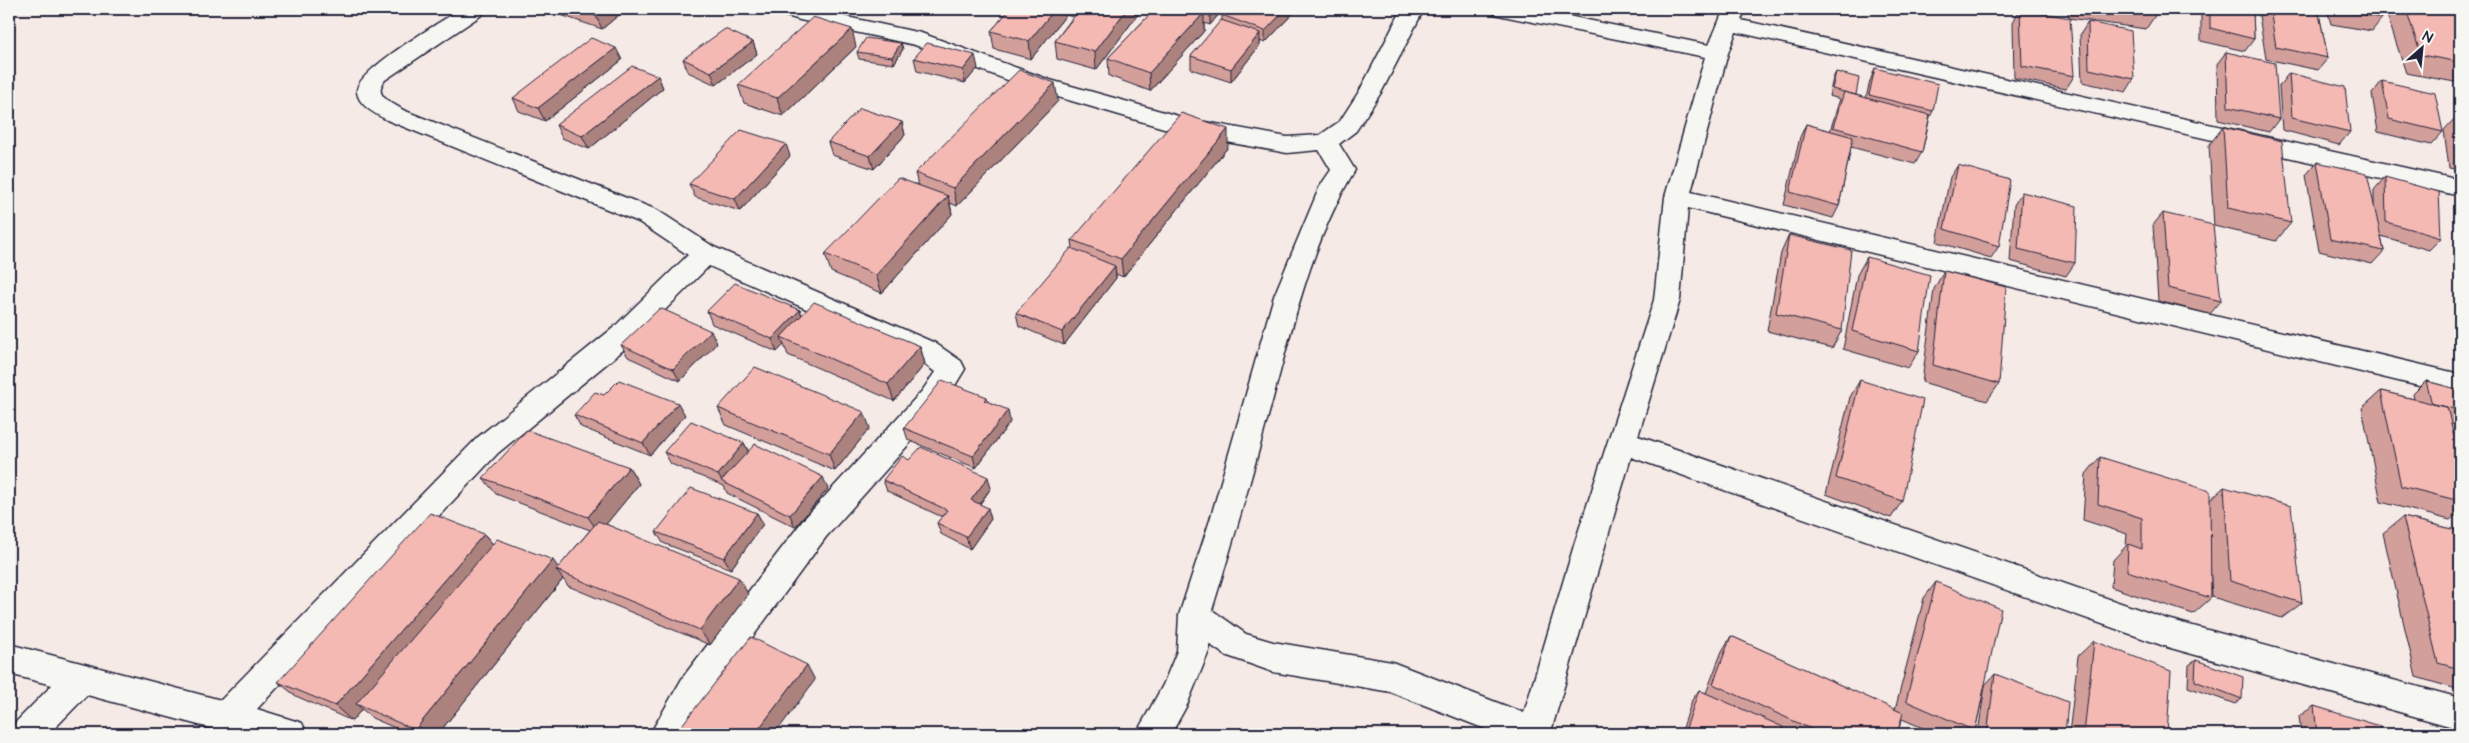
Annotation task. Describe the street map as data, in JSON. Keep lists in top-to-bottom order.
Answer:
{
  "north": "top right"
}
